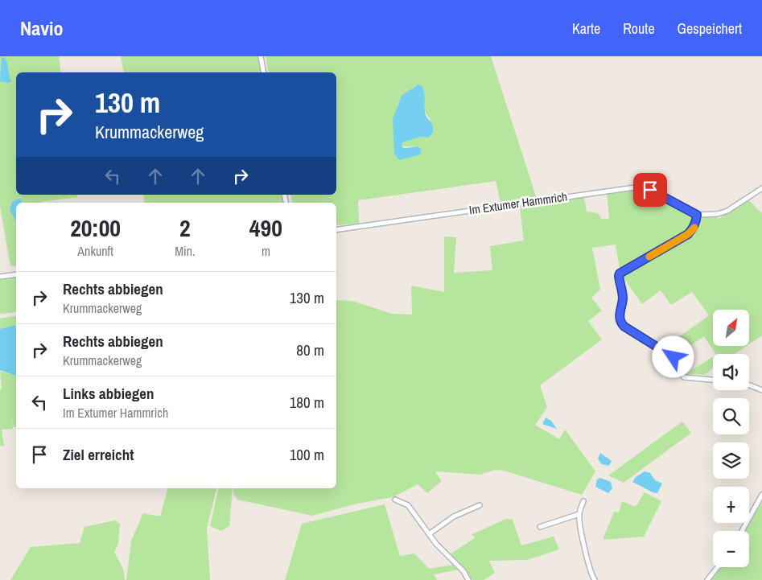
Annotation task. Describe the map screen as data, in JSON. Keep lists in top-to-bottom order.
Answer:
{
  "streets": {
    "street": ["Im Extumer Hammrich"]
  },
  "north": "top right",
  "page": {
    "header": "Navio",
    "nav": ["Karte", "Route", "Gespeichert"],
    "turn": ["130 m", "Krummackerweg"],
    "eta": [
      "20:00",
      "Ankunft",
      "2",
      "Min.",
      "490",
      "m"
    ],
    "list": [
      {
        "name": "Rechts abbiegen",
        "note": "Krummackerweg",
        "value": "130 m"
      },
      {
        "name": "Rechts abbiegen",
        "note": "Krummackerweg",
        "value": "80 m"
      },
      {
        "name": "Links abbiegen",
        "note": "Im Extumer Hammrich",
        "value": "180 m"
      },
      {
        "name": "Ziel erreicht",
        "value": "100 m"
      }
    ],
    "map_buttons": ["+", "−"]
  }
}
